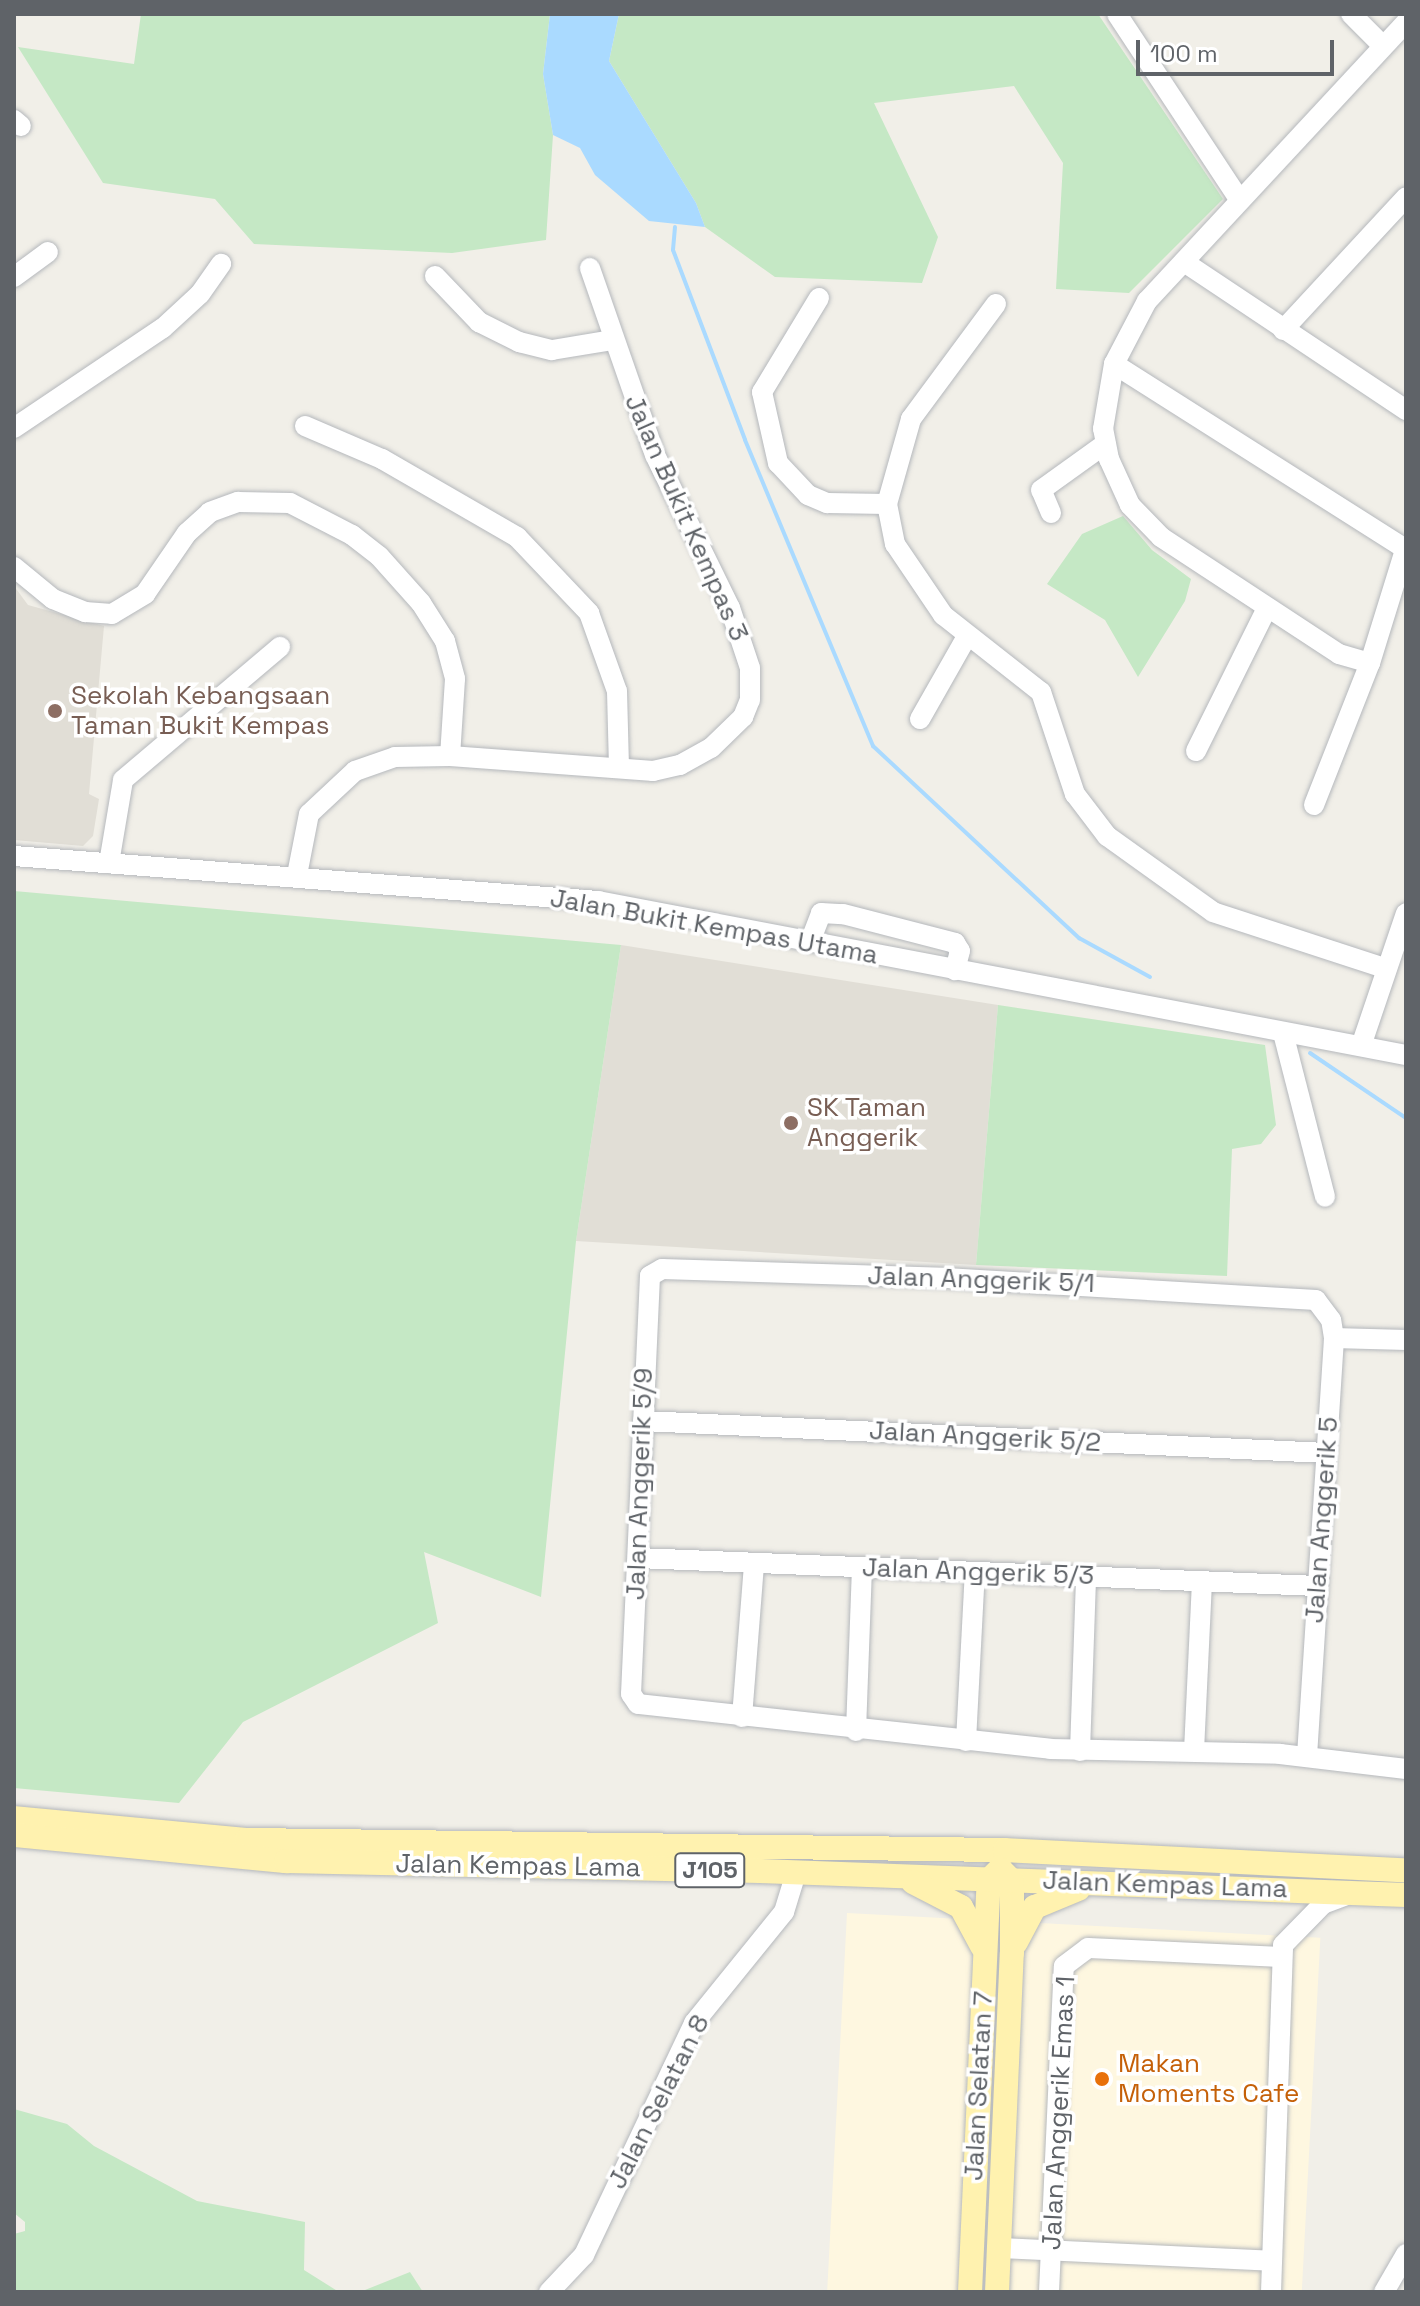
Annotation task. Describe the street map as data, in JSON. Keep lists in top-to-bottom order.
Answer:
{
  "streets": {
    "main road": ["Jalan Kempas Lama", "J105", "Jalan Selatan 7"],
    "street": [
      "Jalan Bukit Kempas 3",
      "Jalan Bukit Kempas Utama",
      "Jalan Anggerik 5/1",
      "Jalan Anggerik 5/2",
      "Jalan Anggerik 5/9",
      "Jalan Anggerik 5",
      "Jalan Anggerik 5/3",
      "Jalan Selatan 8",
      "Jalan Anggerik Emas 1"
    ]
  },
  "crossings": [
    ["Jalan Bukit Kempas 3", "Jalan Bukit Kempas Utama"],
    ["Jalan Anggerik 5/1", "Jalan Anggerik 5/9"],
    ["Jalan Anggerik 5/1", "Jalan Anggerik 5"],
    ["Jalan Anggerik 5/2", "Jalan Anggerik 5/9"],
    ["Jalan Anggerik 5/2", "Jalan Anggerik 5"],
    ["Jalan Anggerik 5/9", "Jalan Anggerik 5/3"],
    ["Jalan Anggerik 5", "Jalan Anggerik 5/3"],
    ["Jalan Kempas Lama", "Jalan Selatan 7"],
    ["Jalan Kempas Lama", "Jalan Selatan 8"]
  ],
  "places": ["Sekolah Kebangsaan Taman Bukit Kempas", "SK Taman Anggerik", "Makan Moments Cafe"],
  "scale_bar": "100 m"
}
